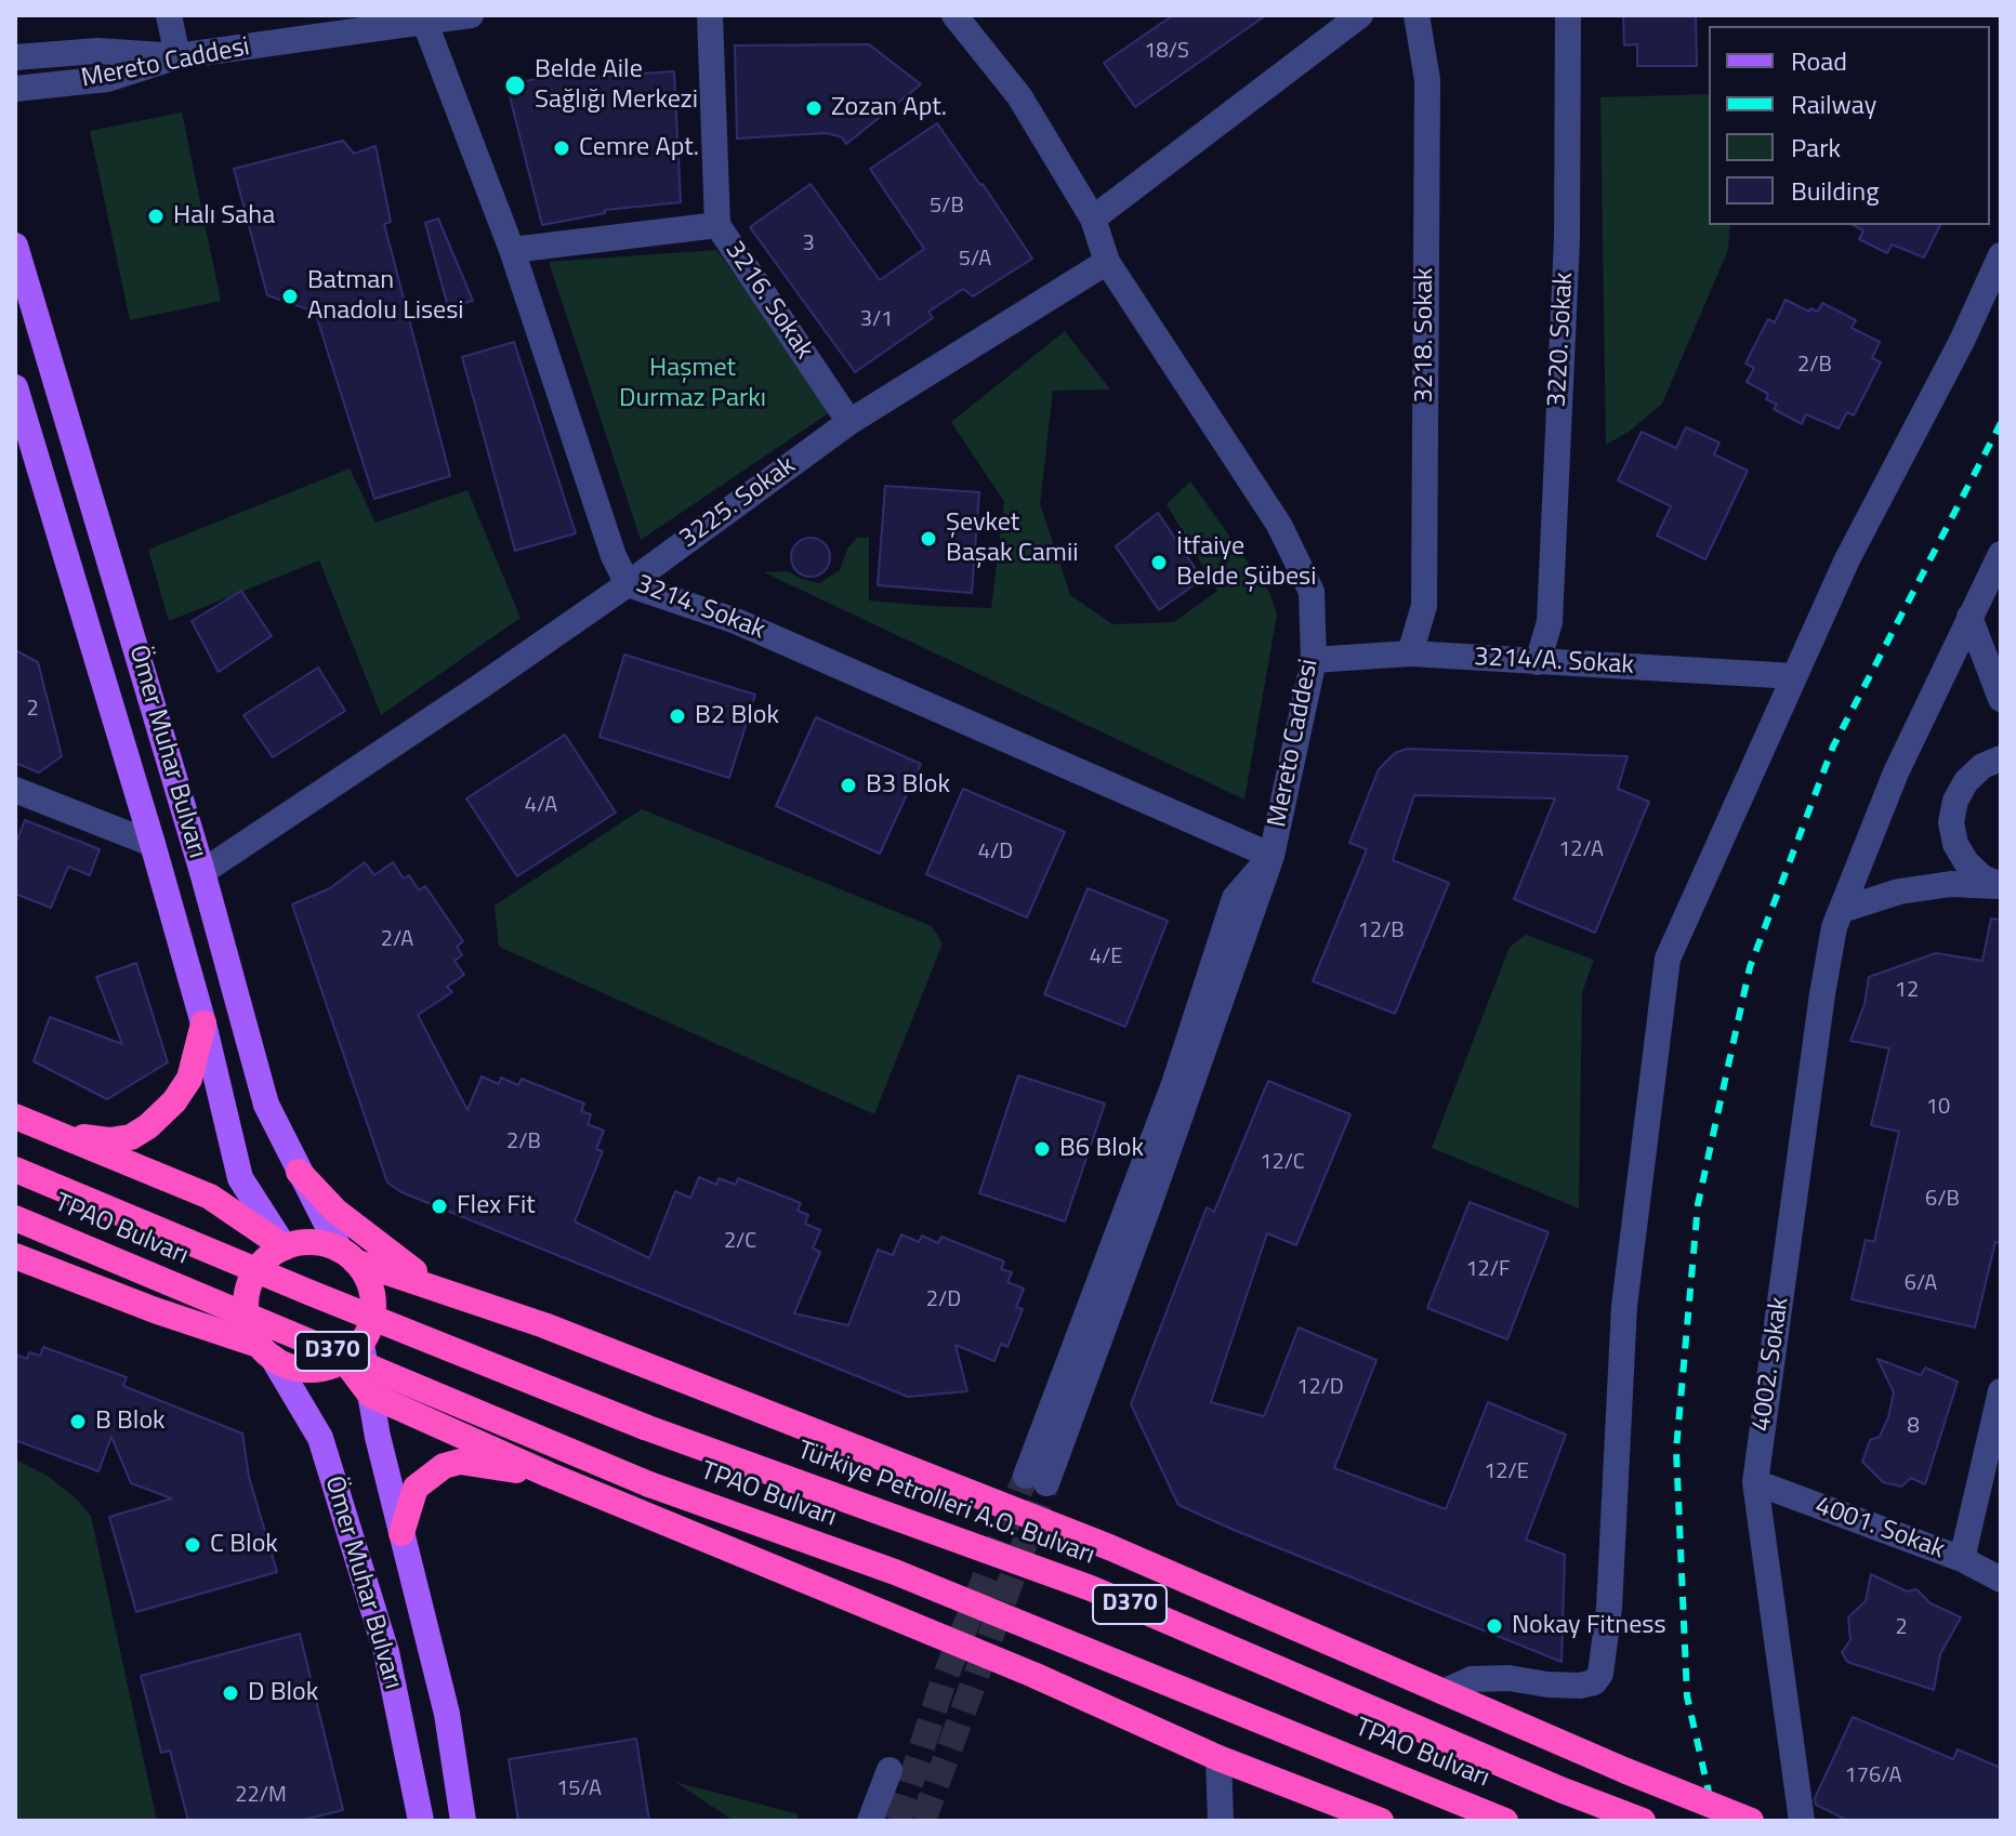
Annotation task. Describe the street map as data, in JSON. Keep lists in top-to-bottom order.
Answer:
{
  "streets": {
    "highway": ["TPAO Bulvarı", "D370", "Türkiye Petrolleri A.O. Bulvarı"],
    "main road": ["Ömer Muhar Bulvarı"],
    "street": [
      "Mereto Caddesi",
      "3216. Sokak",
      "3218. Sokak",
      "3220. Sokak",
      "3225. Sokak",
      "3214. Sokak",
      "3214/A. Sokak",
      "4002. Sokak",
      "4001. Sokak"
    ]
  },
  "crossings": [
    ["Mereto Caddesi", "3225. Sokak"],
    ["Mereto Caddesi", "3214. Sokak"],
    ["Mereto Caddesi", "3214/A. Sokak"],
    ["3216. Sokak", "3225. Sokak"],
    ["3218. Sokak", "3214/A. Sokak"],
    ["3220. Sokak", "3214/A. Sokak"],
    ["3225. Sokak", "3214. Sokak"],
    ["3225. Sokak", "Ömer Muhar Bulvarı"],
    ["TPAO Bulvarı", "Türkiye Petrolleri A.O. Bulvarı"],
    ["4002. Sokak", "4001. Sokak"]
  ],
  "parks": ["Haşmet Durmaz Parkı"],
  "places": [
    "Belde Aile Sağlığı Merkezi",
    "Zozan Apt.",
    "Cemre Apt.",
    "Halı Saha",
    "Batman Anadolu Lisesi",
    "Şevket Başak Camii",
    "İtfaiye Belde Şübesi",
    "B2 Blok",
    "B3 Blok",
    "B6 Blok",
    "Flex Fit",
    "B Blok",
    "C Blok",
    "Nokay Fitness",
    "D Blok"
  ],
  "house_numbers": [
    "18/S",
    "5/B",
    "3",
    "5/A",
    "3/1",
    "2/B",
    "2",
    "4/A",
    "12/A",
    "4/D",
    "12/B",
    "2/A",
    "4/E",
    "12",
    "10",
    "2/B",
    "12/C",
    "6/B",
    "2/C",
    "12/F",
    "6/A",
    "2/D",
    "12/D",
    "8",
    "12/E",
    "2",
    "176/A",
    "15/A",
    "22/M"
  ],
  "legend": [
    "Road",
    "Railway",
    "Park",
    "Building"
  ]
}
